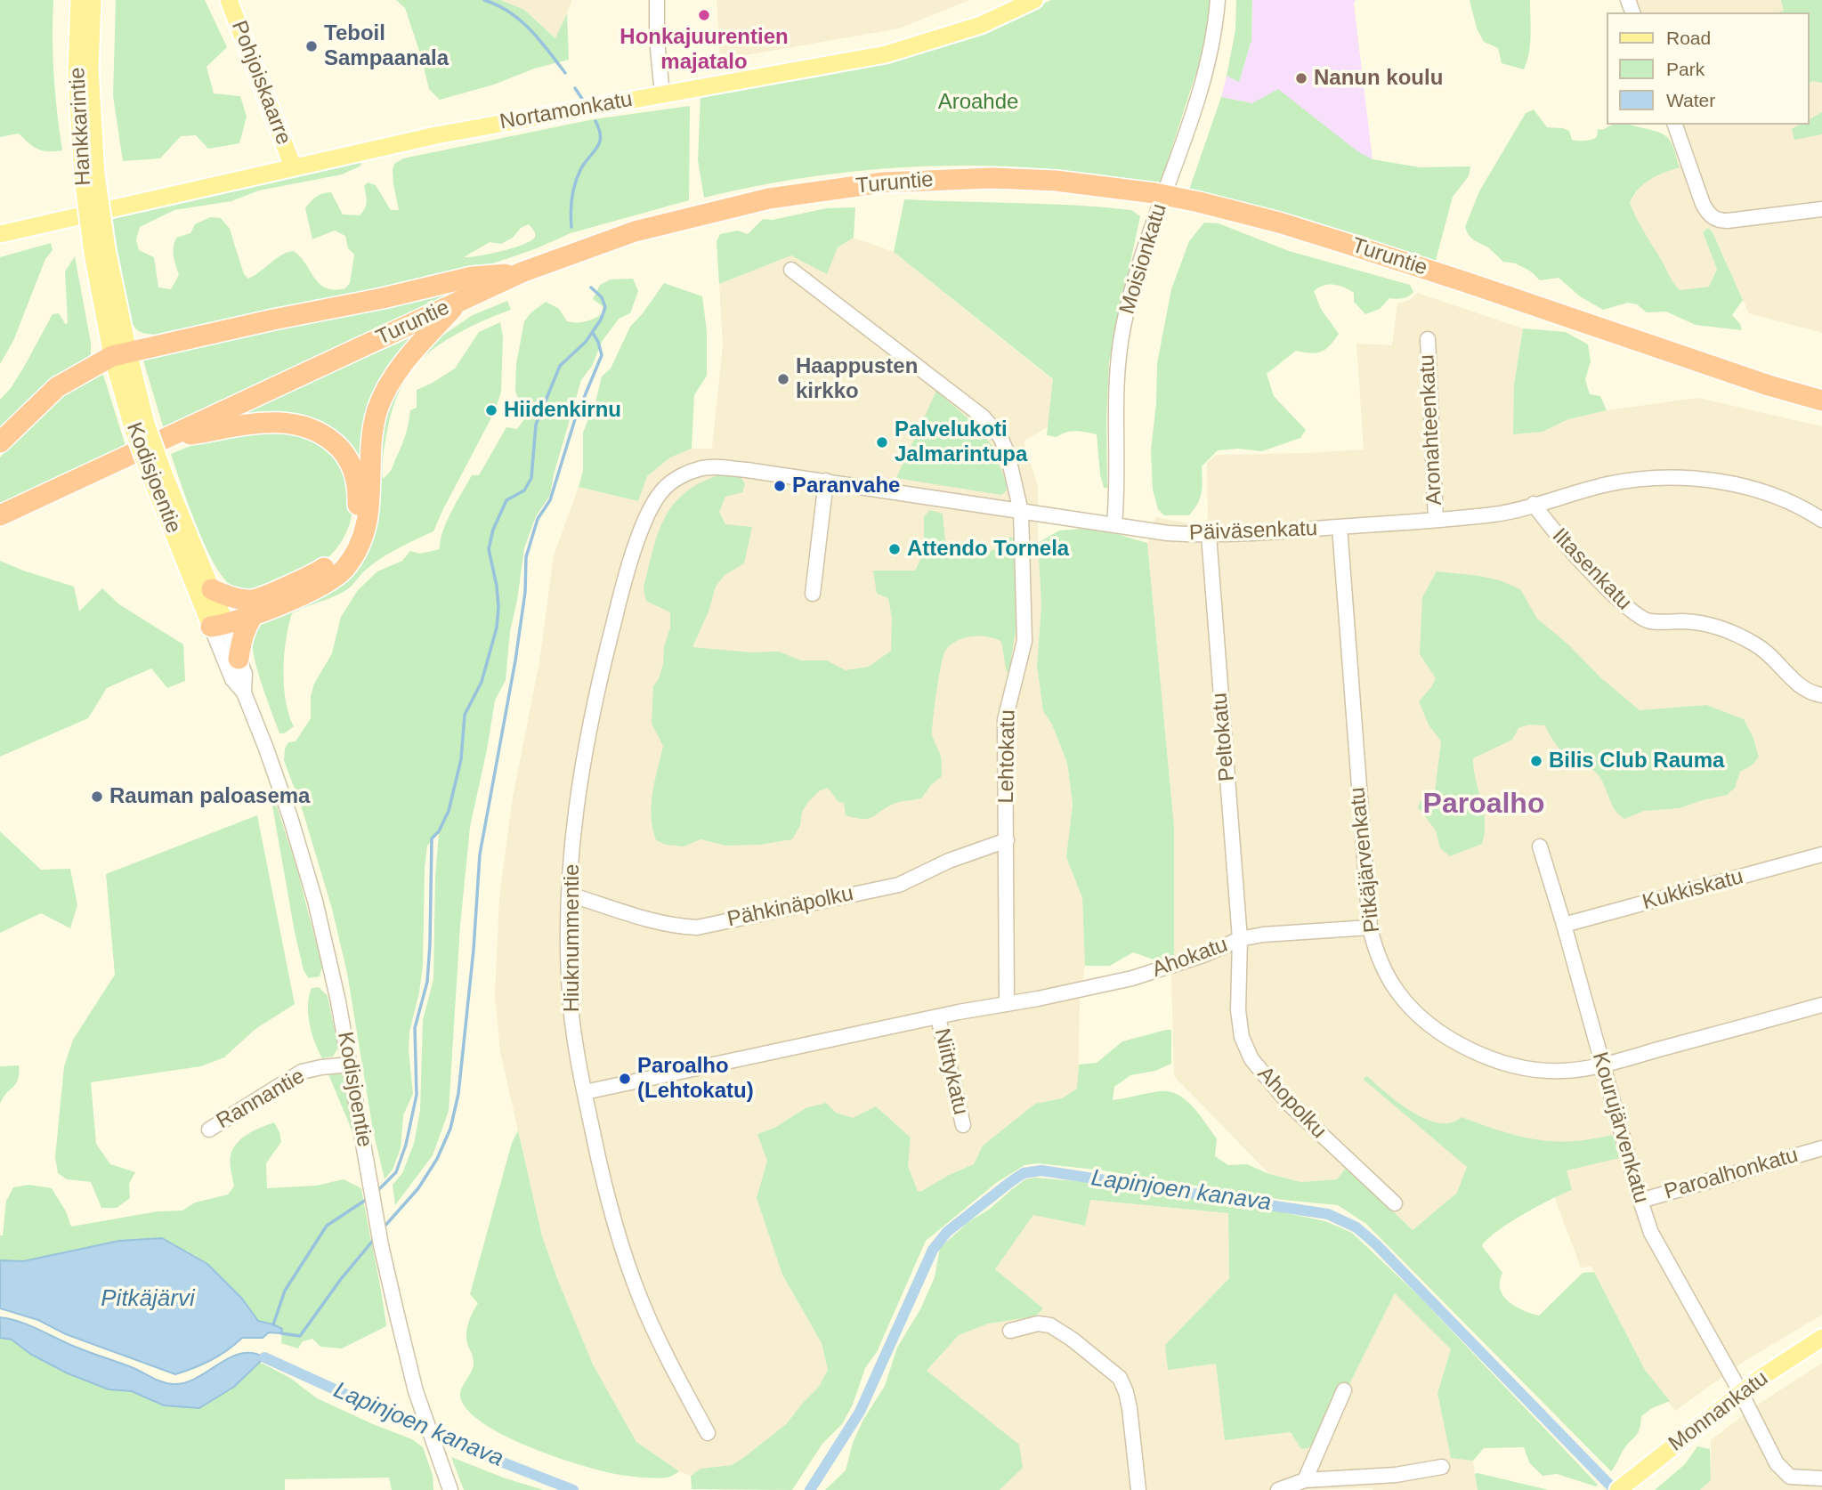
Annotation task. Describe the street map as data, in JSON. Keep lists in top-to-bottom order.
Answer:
{
  "streets": {
    "highway": ["Turuntie"],
    "main road": [
      "Pohjoiskaarre",
      "Nortamonkatu",
      "Hankkarintie",
      "Kodisjoentie",
      "Monnankatu"
    ],
    "street": [
      "Moisionkatu",
      "Aronahteenkatu",
      "Päiväsenkatu",
      "Iltasenkatu",
      "Peltokatu",
      "Lehtokatu",
      "Pitkäjärvenkatu",
      "Kukkiskatu",
      "Pähkinäpolku",
      "Hiuknummentie",
      "Ahokatu",
      "Niittykatu",
      "Rannantie",
      "Ahopolku",
      "Kourujärvenkatu",
      "Paroalhonkatu"
    ]
  },
  "crossings": [
    ["Pohjoiskaarre", "Nortamonkatu"],
    ["Hankkarintie", "Kodisjoentie"],
    ["Moisionkatu", "Päiväsenkatu"],
    ["Aronahteenkatu", "Päiväsenkatu"],
    ["Kodisjoentie", "Rannantie"],
    ["Päiväsenkatu", "Iltasenkatu"],
    ["Päiväsenkatu", "Peltokatu"],
    ["Päiväsenkatu", "Lehtokatu"],
    ["Päiväsenkatu", "Pitkäjärvenkatu"],
    ["Päiväsenkatu", "Hiuknummentie"],
    ["Peltokatu", "Ahokatu"],
    ["Peltokatu", "Ahopolku"],
    ["Lehtokatu", "Pähkinäpolku"],
    ["Lehtokatu", "Ahokatu"],
    ["Pitkäjärvenkatu", "Ahokatu"],
    ["Pitkäjärvenkatu", "Kourujärvenkatu"],
    ["Kukkiskatu", "Kourujärvenkatu"],
    ["Pähkinäpolku", "Hiuknummentie"],
    ["Ahokatu", "Ahopolku"],
    ["Kourujärvenkatu", "Paroalhonkatu"],
    ["Kourujärvenkatu", "Monnankatu"]
  ],
  "districts": ["Paroalho"],
  "water": ["Lapinjoen kanava", "Pitkäjärvi"],
  "parks": ["Aroahde"],
  "places": [
    "Honkajuurentien majatalo",
    "Teboil Sampaanala",
    "Nanun koulu",
    "Haappusten kirkko",
    "Hiidenkirnu",
    "Palvelukoti Jalmarintupa",
    "Paranvahe",
    "Attendo Tornela",
    "Bilis Club Rauma",
    "Rauman paloasema",
    "Paroalho (Lehtokatu)"
  ],
  "legend": ["Road", "Park", "Water"]
}
